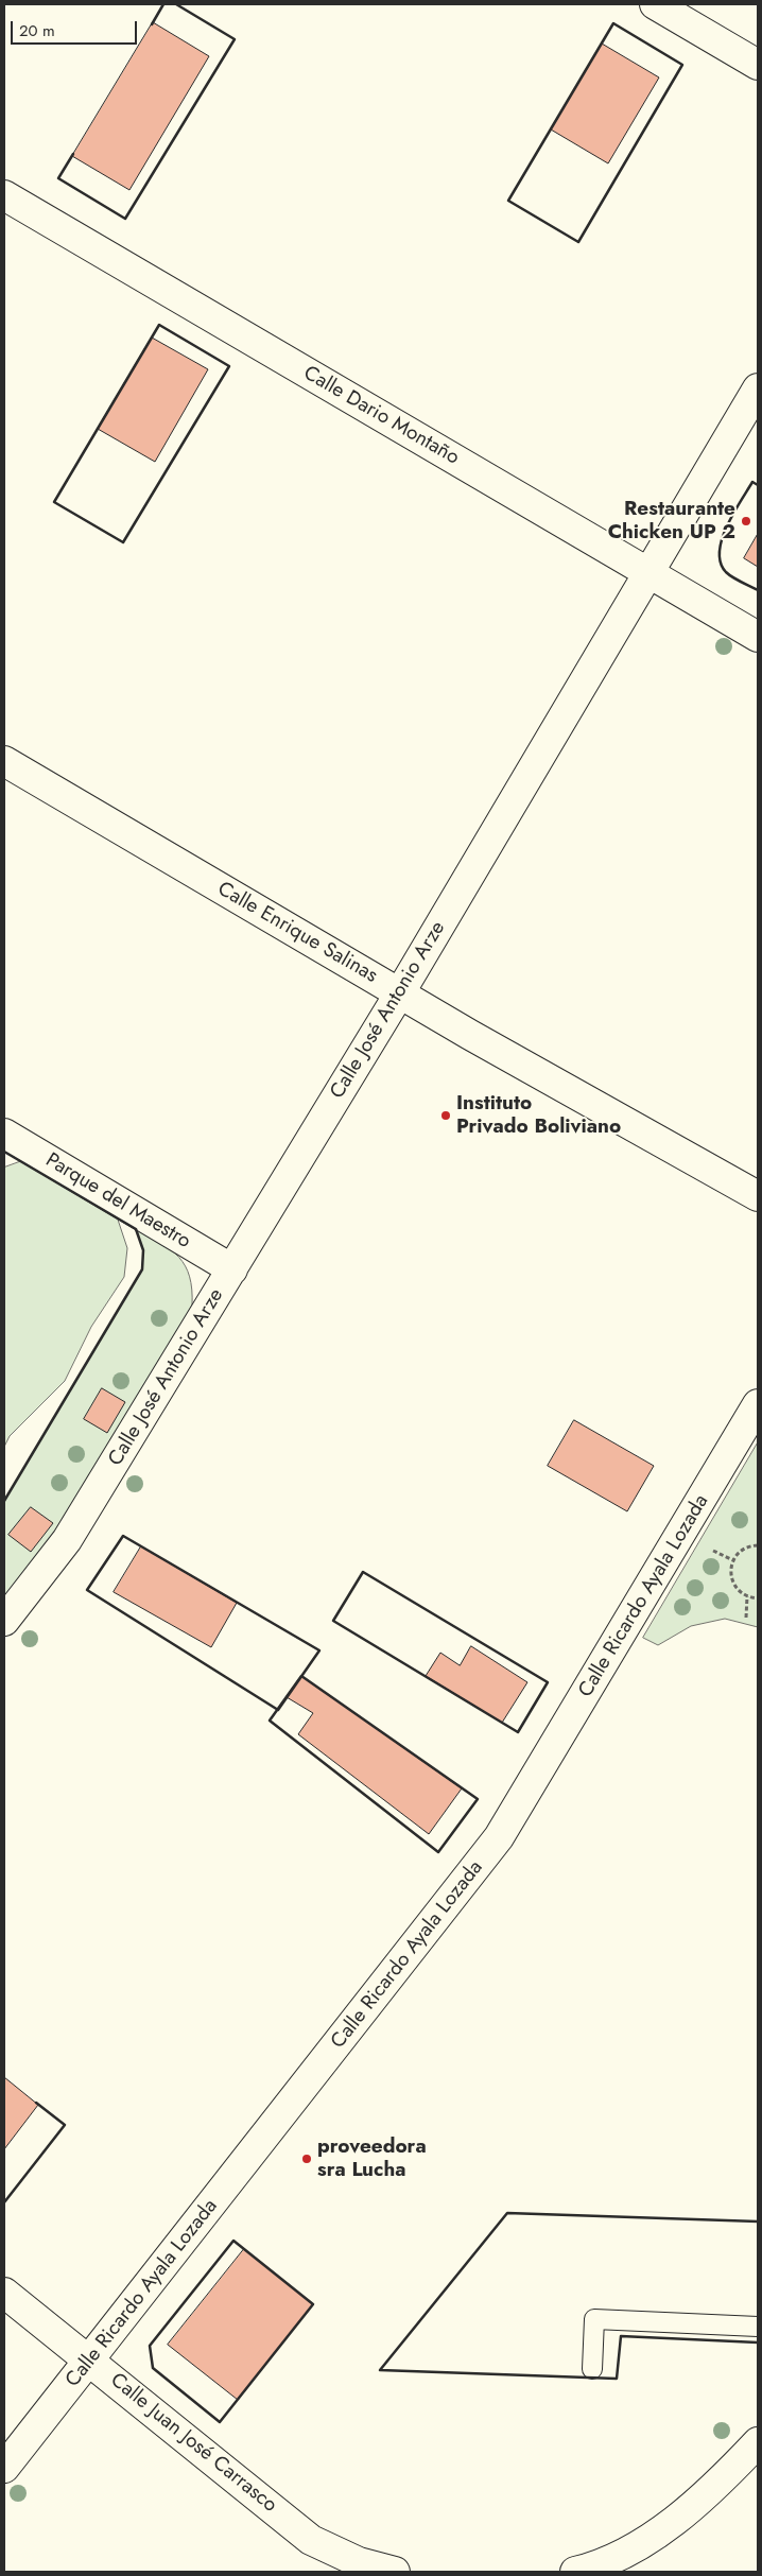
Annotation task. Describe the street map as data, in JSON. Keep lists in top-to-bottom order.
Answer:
{
  "streets": {
    "street": [
      "Calle Dario Montaño",
      "Calle Enrique Salinas",
      "Calle José Antonio Arze",
      "Parque del Maestro",
      "Calle Ricardo Ayala Lozada",
      "Calle Juan José Carrasco"
    ]
  },
  "crossings": [
    ["Calle Dario Montaño", "Calle José Antonio Arze"],
    ["Calle Enrique Salinas", "Calle José Antonio Arze"],
    ["Calle José Antonio Arze", "Parque del Maestro"],
    ["Calle Ricardo Ayala Lozada", "Calle Juan José Carrasco"]
  ],
  "places": ["Restaurante Chicken UP 2", "Instituto Privado Boliviano", "proveedora sra Lucha"],
  "scale_bar": "20 m"
}
